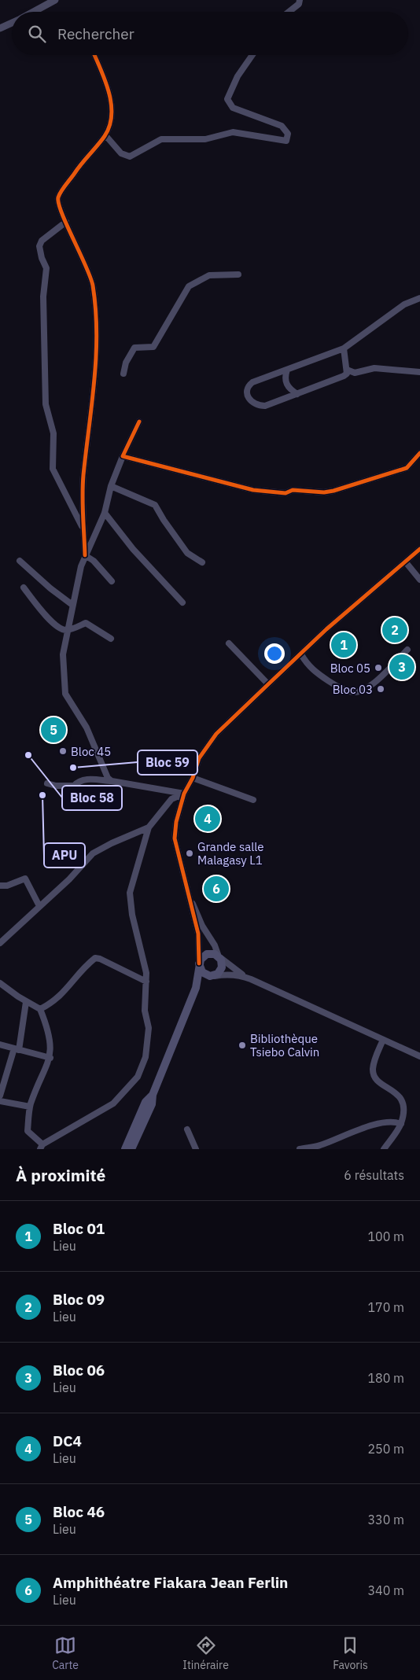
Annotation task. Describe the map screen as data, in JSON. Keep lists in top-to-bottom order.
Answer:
{
  "places": [
    "Bloc 05",
    "Bloc 03",
    "Bloc 45",
    "Bloc 58",
    "Bloc 59",
    "APU",
    "Grande salle Malagasy L1",
    "Bibliothèque Tsiebo Calvin"
  ],
  "page": {
    "search": "Rechercher",
    "pins": [
      "2",
      "1",
      "3",
      "5",
      "4",
      "6"
    ],
    "heading": ["À proximité", "6 résultats"],
    "list": [
      {
        "mark": "1",
        "name": "Bloc 01",
        "note": "Lieu",
        "value": "100 m"
      },
      {
        "mark": "2",
        "name": "Bloc 09",
        "note": "Lieu",
        "value": "170 m"
      },
      {
        "mark": "3",
        "name": "Bloc 06",
        "note": "Lieu",
        "value": "180 m"
      },
      {
        "mark": "4",
        "name": "DC4",
        "note": "Lieu",
        "value": "250 m"
      },
      {
        "mark": "5",
        "name": "Bloc 46",
        "note": "Lieu",
        "value": "330 m"
      },
      {
        "mark": "6",
        "name": "Amphithéatre Fiakara Jean Ferlin",
        "note": "Lieu",
        "value": "340 m"
      }
    ],
    "nav": ["Carte", "Itinéraire", "Favoris"]
  }
}
